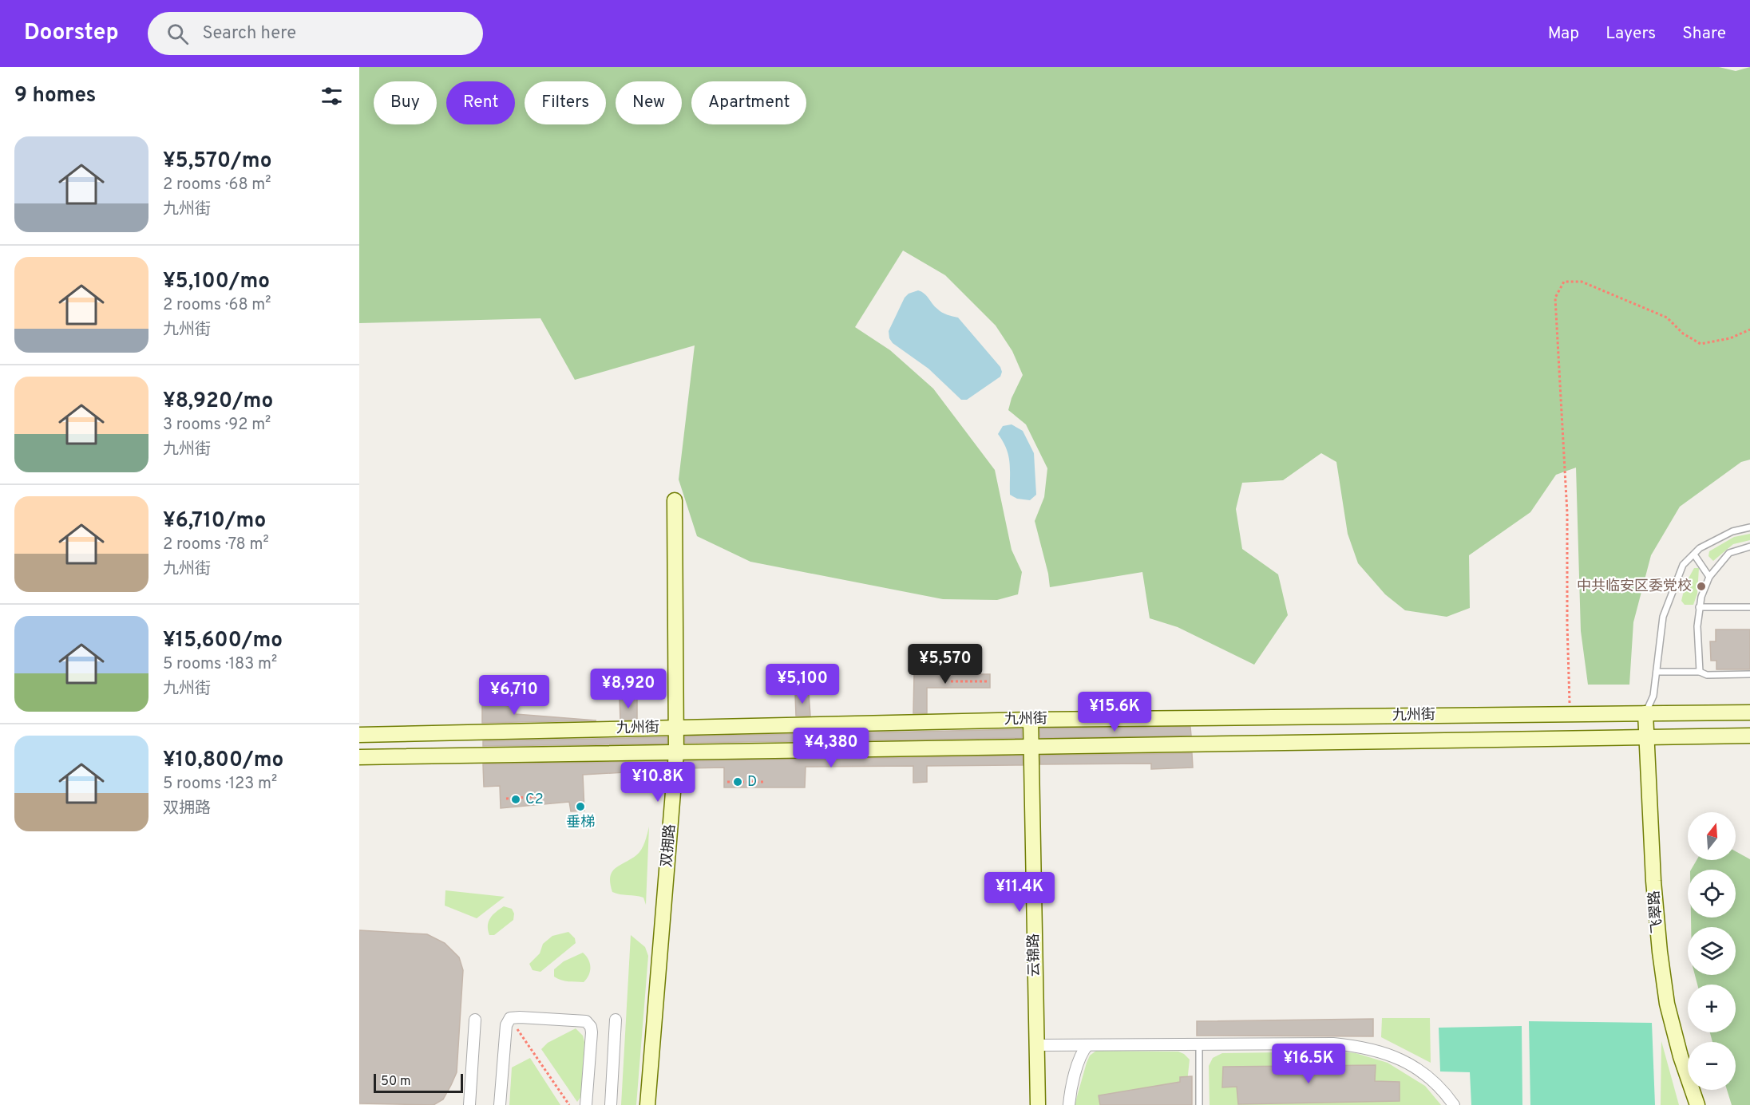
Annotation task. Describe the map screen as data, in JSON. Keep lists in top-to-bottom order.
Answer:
{
  "streets": {
    "main road": [
      "九州街",
      "双拥路",
      "飞翠路",
      "云锦路"
    ]
  },
  "crossings": [
    ["九州街", "双拥路"],
    ["九州街", "飞翠路"],
    ["九州街", "云锦路"]
  ],
  "places": [
    "中共临安区委党校",
    "D",
    "C2",
    "垂梯"
  ],
  "scale_bar": "50 m",
  "north": "top",
  "page": {
    "header": "Doorstep",
    "search": "Search here",
    "nav": ["Map", "Layers", "Share"],
    "heading": "9 homes",
    "chip": [
      "Buy",
      "Rent",
      "Filters",
      "New",
      "Apartment"
    ],
    "list": [
      {
        "name": "¥5,570/mo",
        "note": "2 rooms · 68 m² · 九州街"
      },
      {
        "name": "¥5,100/mo",
        "note": "2 rooms · 68 m² · 九州街"
      },
      {
        "name": "¥8,920/mo",
        "note": "3 rooms · 92 m² · 九州街"
      },
      {
        "name": "¥6,710/mo",
        "note": "2 rooms · 78 m² · 九州街"
      },
      {
        "name": "¥15,600/mo",
        "note": "5 rooms · 183 m² · 九州街"
      },
      {
        "name": "¥10,800/mo",
        "note": "5 rooms · 123 m² · 双拥路"
      }
    ],
    "price": [
      "¥5,570",
      "¥5,100",
      "¥8,920",
      "¥6,710",
      "¥15.6K",
      "¥4,380",
      "¥10.8K",
      "¥11.4K",
      "¥16.5K"
    ],
    "map_buttons": ["+", "−"],
    "scale": "50 m"
  }
}
